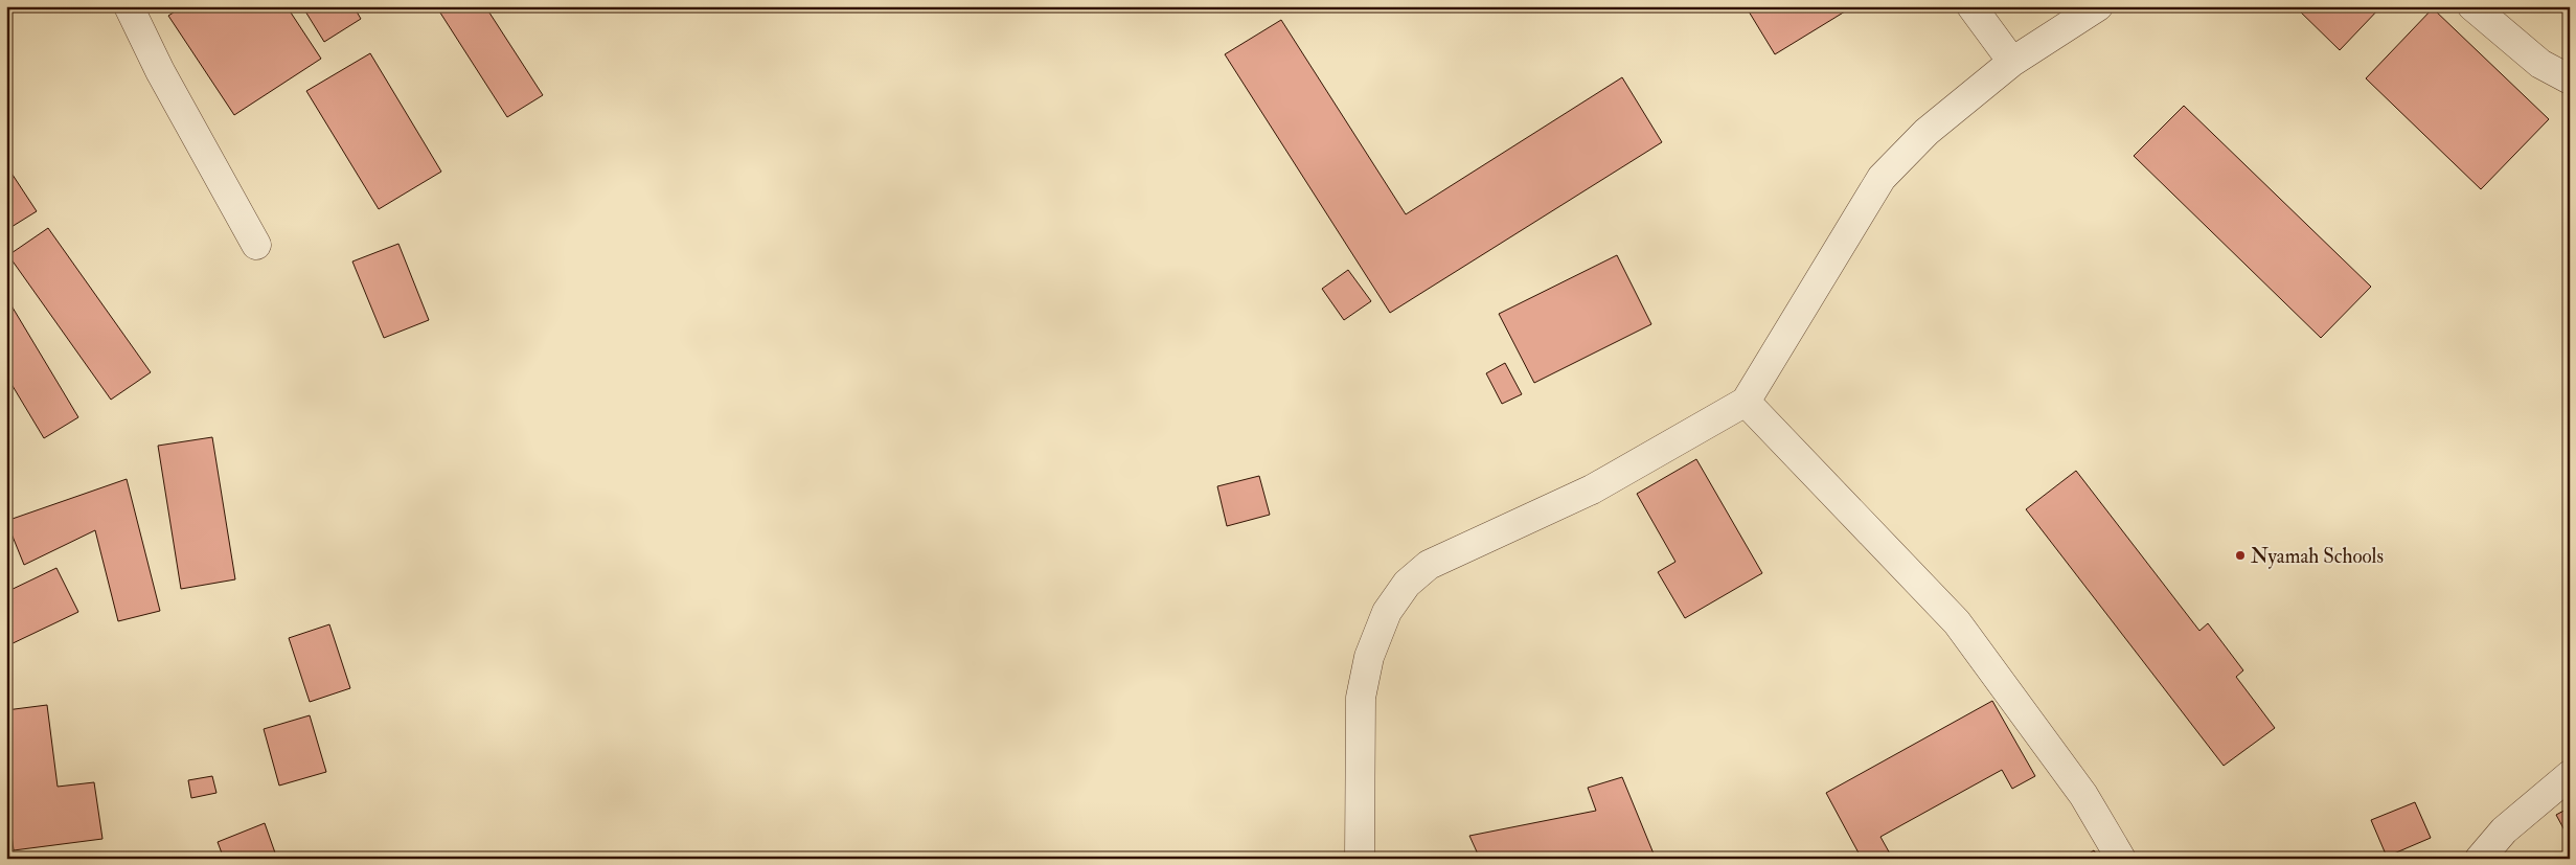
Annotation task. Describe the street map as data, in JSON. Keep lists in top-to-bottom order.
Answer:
{
  "places": ["Nyamah Schools"]
}
